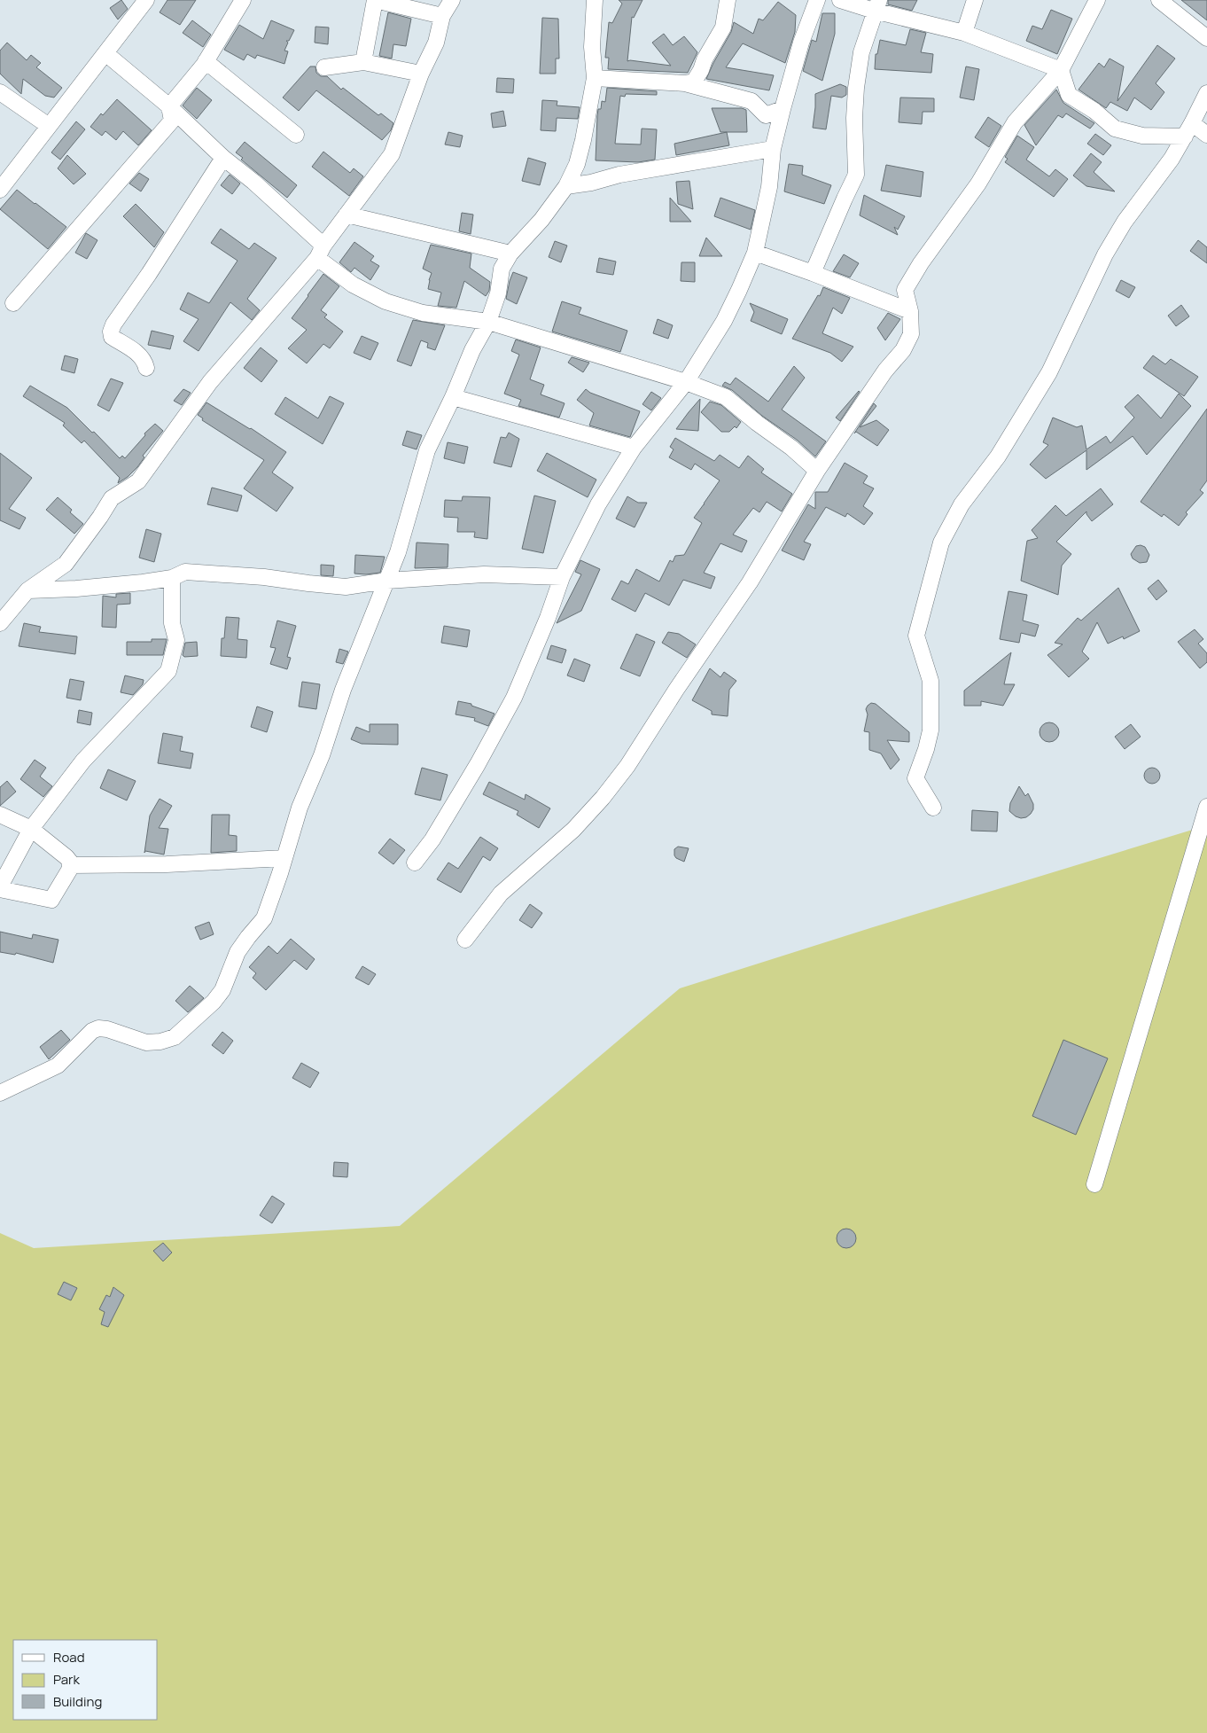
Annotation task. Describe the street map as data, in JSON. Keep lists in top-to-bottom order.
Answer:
{
  "legend": ["Road", "Park", "Building"]
}
